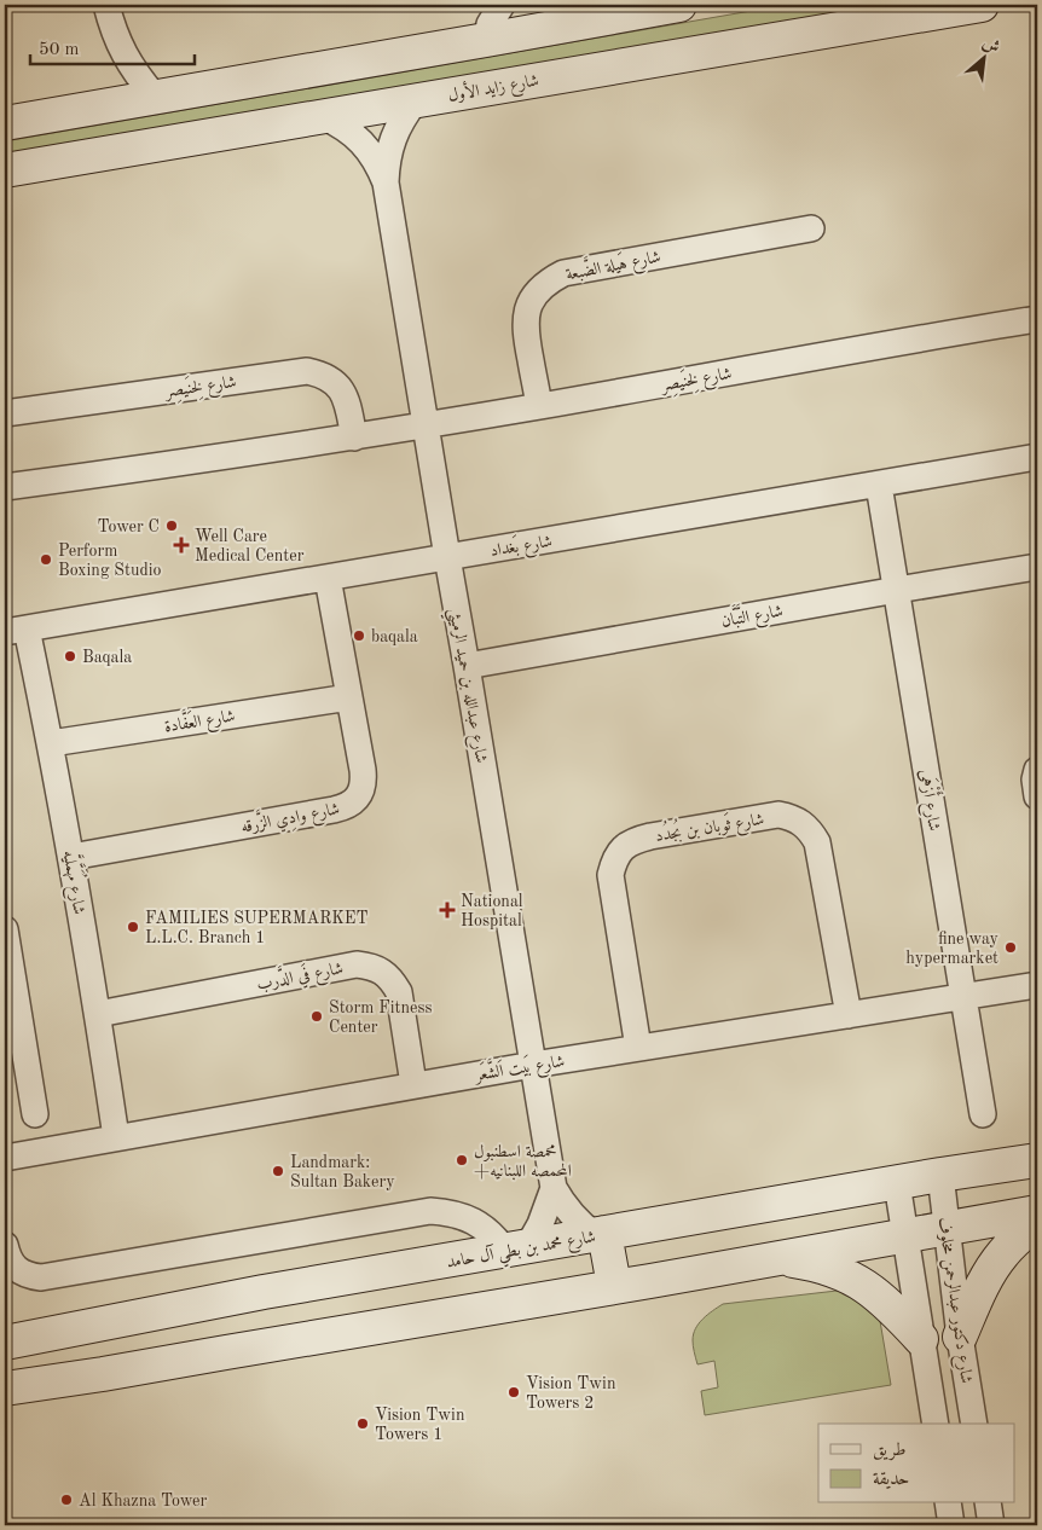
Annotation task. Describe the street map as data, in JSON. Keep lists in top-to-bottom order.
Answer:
{
  "streets": {
    "street": [
      "شارع زايد الأول",
      "شارع هَيلة الضَّبعة",
      "شارع لِخنَيصِر",
      "شارع بَغداد",
      "شارع التَّبَّان",
      "شارع عبدالله بن حميد الرميثي",
      "شارع العَفَّادة",
      "شارع أَزْهَى",
      "شارع وادِي الزَّرقه",
      "شارع ثَوبان بن بُجدُد",
      "شارع مُهَمَّليَّه",
      "شارع فَي الدَّرب",
      "شارع بَيت اَلشَّعَر",
      "شارع محمد بن بطي آل حامد",
      "شارع دكتور عبدالرحمن مخلوف"
    ]
  },
  "crossings": [
    ["شارع زايد الأول", "شارع عبدالله بن حميد الرميثي"],
    ["شارع هَيلة الضَّبعة", "شارع لِخنَيصِر"],
    ["شارع لِخنَيصِر", "شارع عبدالله بن حميد الرميثي"],
    ["شارع بَغداد", "شارع عبدالله بن حميد الرميثي"],
    ["شارع بَغداد", "شارع أَزْهَى"],
    ["شارع بَغداد", "شارع وادِي الزَّرقه"],
    ["شارع بَغداد", "شارع مُهَمَّليَّه"],
    ["شارع التَّبَّان", "شارع عبدالله بن حميد الرميثي"],
    ["شارع التَّبَّان", "شارع أَزْهَى"],
    ["شارع عبدالله بن حميد الرميثي", "شارع بَيت اَلشَّعَر"],
    ["شارع عبدالله بن حميد الرميثي", "شارع محمد بن بطي آل حامد"],
    ["شارع العَفَّادة", "شارع وادِي الزَّرقه"],
    ["شارع العَفَّادة", "شارع مُهَمَّليَّه"],
    ["شارع أَزْهَى", "شارع بَيت اَلشَّعَر"],
    ["شارع وادِي الزَّرقه", "شارع مُهَمَّليَّه"],
    ["شارع ثَوبان بن بُجدُد", "شارع بَيت اَلشَّعَر"],
    ["شارع مُهَمَّليَّه", "شارع فَي الدَّرب"],
    ["شارع مُهَمَّليَّه", "شارع بَيت اَلشَّعَر"],
    ["شارع فَي الدَّرب", "شارع بَيت اَلشَّعَر"],
    ["شارع محمد بن بطي آل حامد", "شارع دكتور عبدالرحمن مخلوف"]
  ],
  "places": {
    "other": [
      "Tower C",
      "Perform Boxing Studio",
      "baqala",
      "Baqala",
      "FAMILIES SUPERMARKET L.L.C. Branch 1",
      "fine way hypermarket",
      "Storm Fitness Center",
      "محمصة اسطنبول +المحمصه اللبنانيه",
      "Landmark: Sultan Bakery",
      "Vision Twin Towers 2",
      "Vision Twin Towers 1",
      "Al Khazna Tower"
    ],
    "health": ["Well Care Medical Center", "National Hospital"]
  },
  "legend": ["طريق", "حديقة"],
  "scale_bar": "50 m",
  "north": "top right"
}
